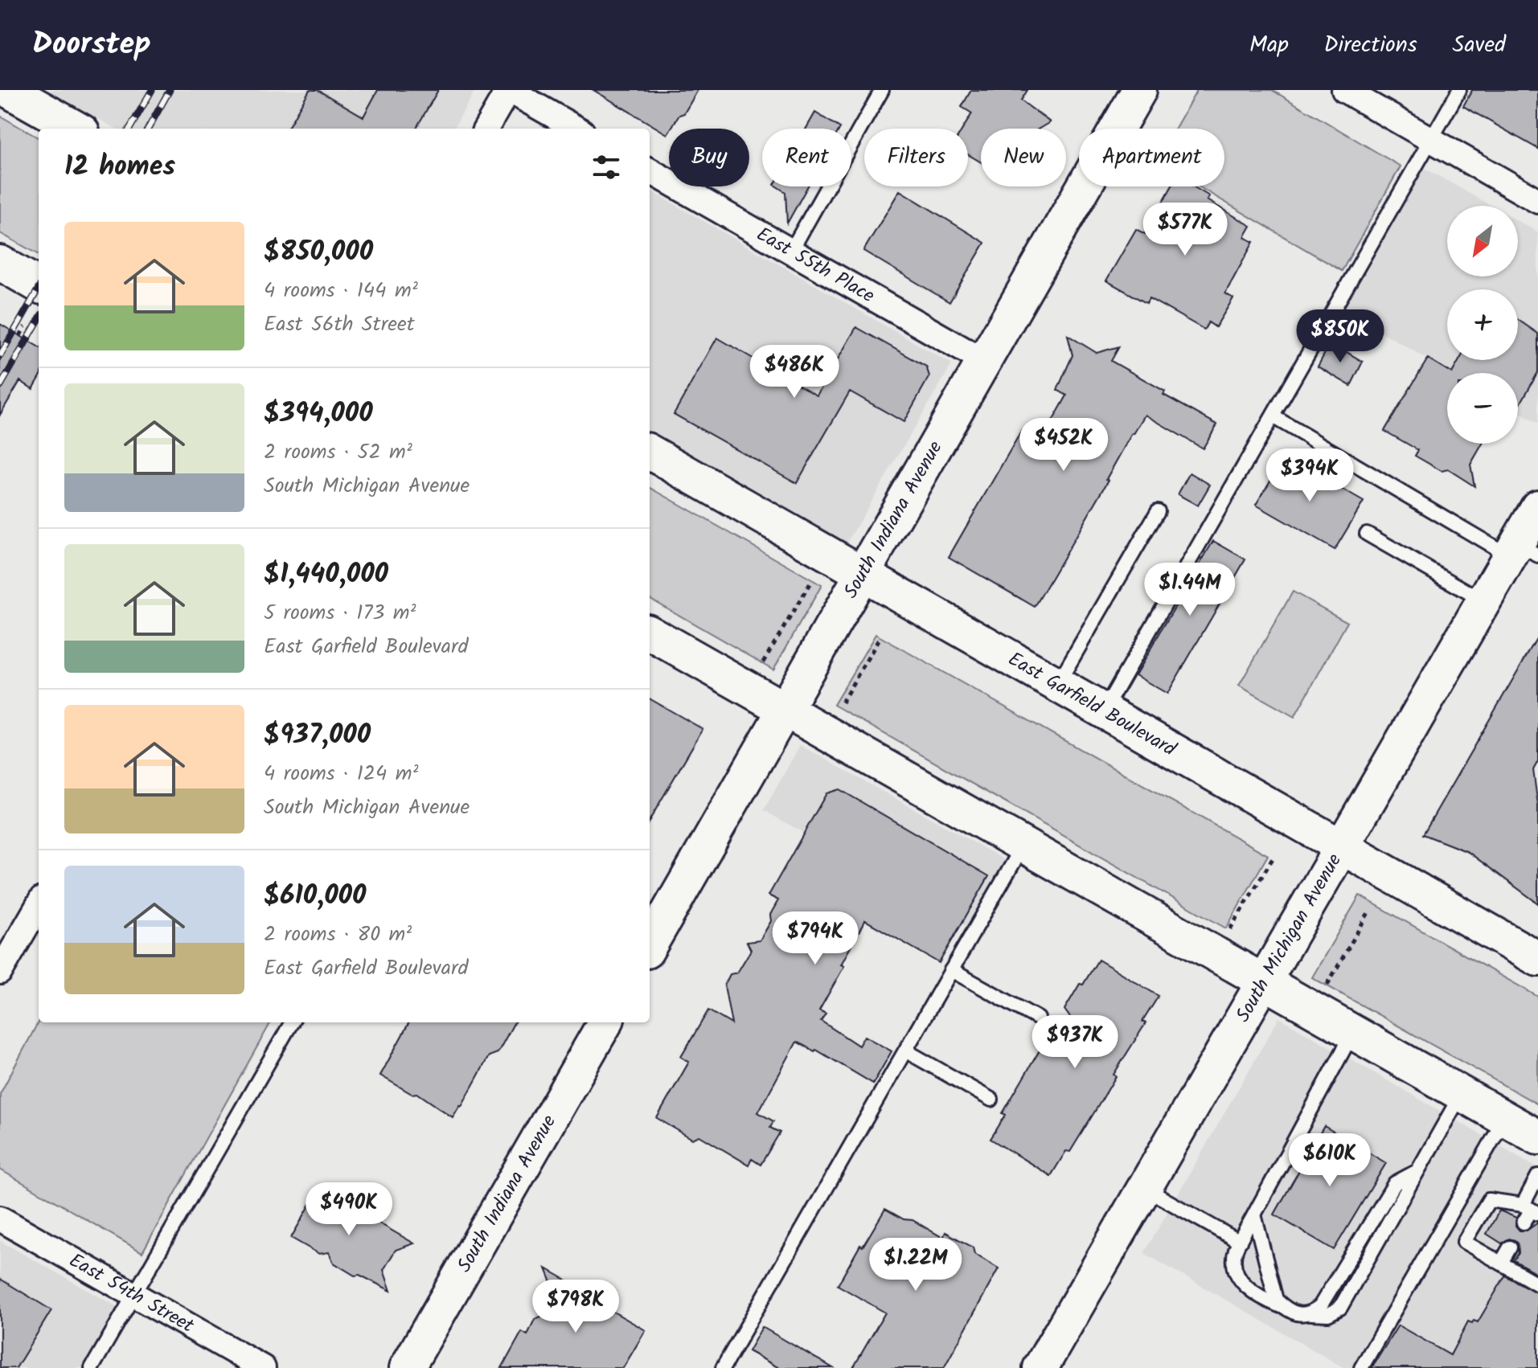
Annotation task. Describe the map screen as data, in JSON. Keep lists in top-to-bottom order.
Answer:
{
  "streets": {
    "street": [
      "East 55th Place",
      "South Indiana Avenue",
      "East Garfield Boulevard",
      "South Michigan Avenue",
      "East 54th Street"
    ]
  },
  "crossings": [
    ["East 55th Place", "South Indiana Avenue"],
    ["South Indiana Avenue", "East Garfield Boulevard"],
    ["East Garfield Boulevard", "South Michigan Avenue"]
  ],
  "north": "bottom left",
  "page": {
    "header": "Doorstep",
    "nav": ["Map", "Directions", "Saved"],
    "chip": [
      "Buy",
      "Rent",
      "Filters",
      "New",
      "Apartment"
    ],
    "heading": "12 homes",
    "price": [
      "$577K",
      "$850K",
      "$486K",
      "$452K",
      "$394K",
      "$1.44M",
      "$794K",
      "$937K",
      "$610K",
      "$490K",
      "$1.22M",
      "$798K"
    ],
    "map_buttons": ["+", "−"],
    "list": [
      {
        "name": "$850,000",
        "note": "4 rooms · 144 m² · East 56th Street"
      },
      {
        "name": "$394,000",
        "note": "2 rooms · 52 m² · South Michigan Avenue"
      },
      {
        "name": "$1,440,000",
        "note": "5 rooms · 173 m² · East Garfield Boulevard"
      },
      {
        "name": "$937,000",
        "note": "4 rooms · 124 m² · South Michigan Avenue"
      },
      {
        "name": "$610,000",
        "note": "2 rooms · 80 m² · East Garfield Boulevard"
      }
    ]
  }
}
